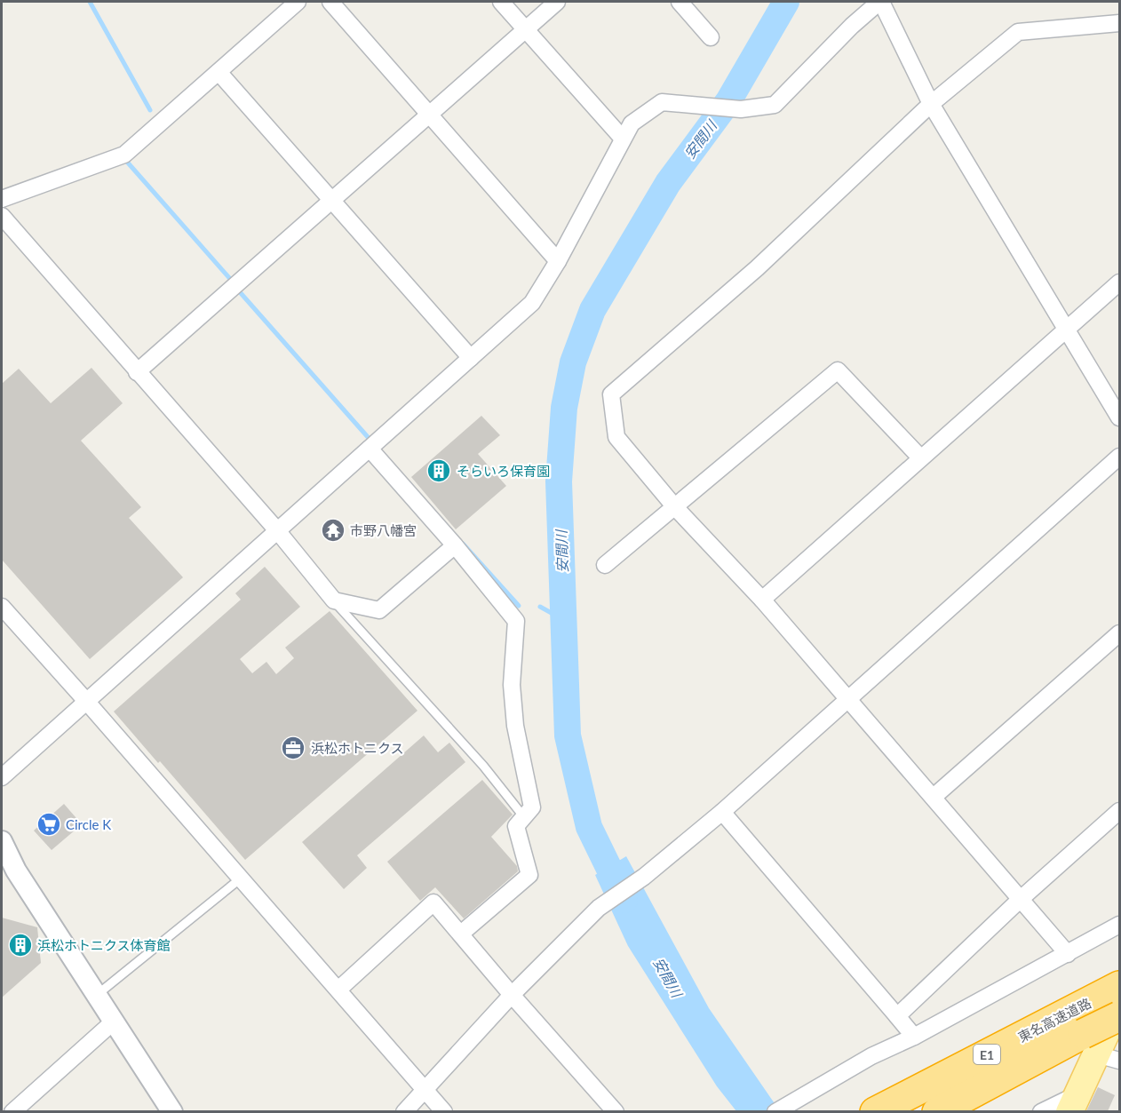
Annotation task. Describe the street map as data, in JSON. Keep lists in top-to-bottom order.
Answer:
{
  "streets": {
    "highway": ["東名高速道路", "E1"]
  },
  "water": ["安間川"],
  "places": {
    "building": ["そらいろ保育園", "浜松ホトニクス体育館"],
    "temple": ["市野八幡宮"],
    "office": ["浜松ホトニクス"],
    "supermarket": ["Circle K"]
  }
}
